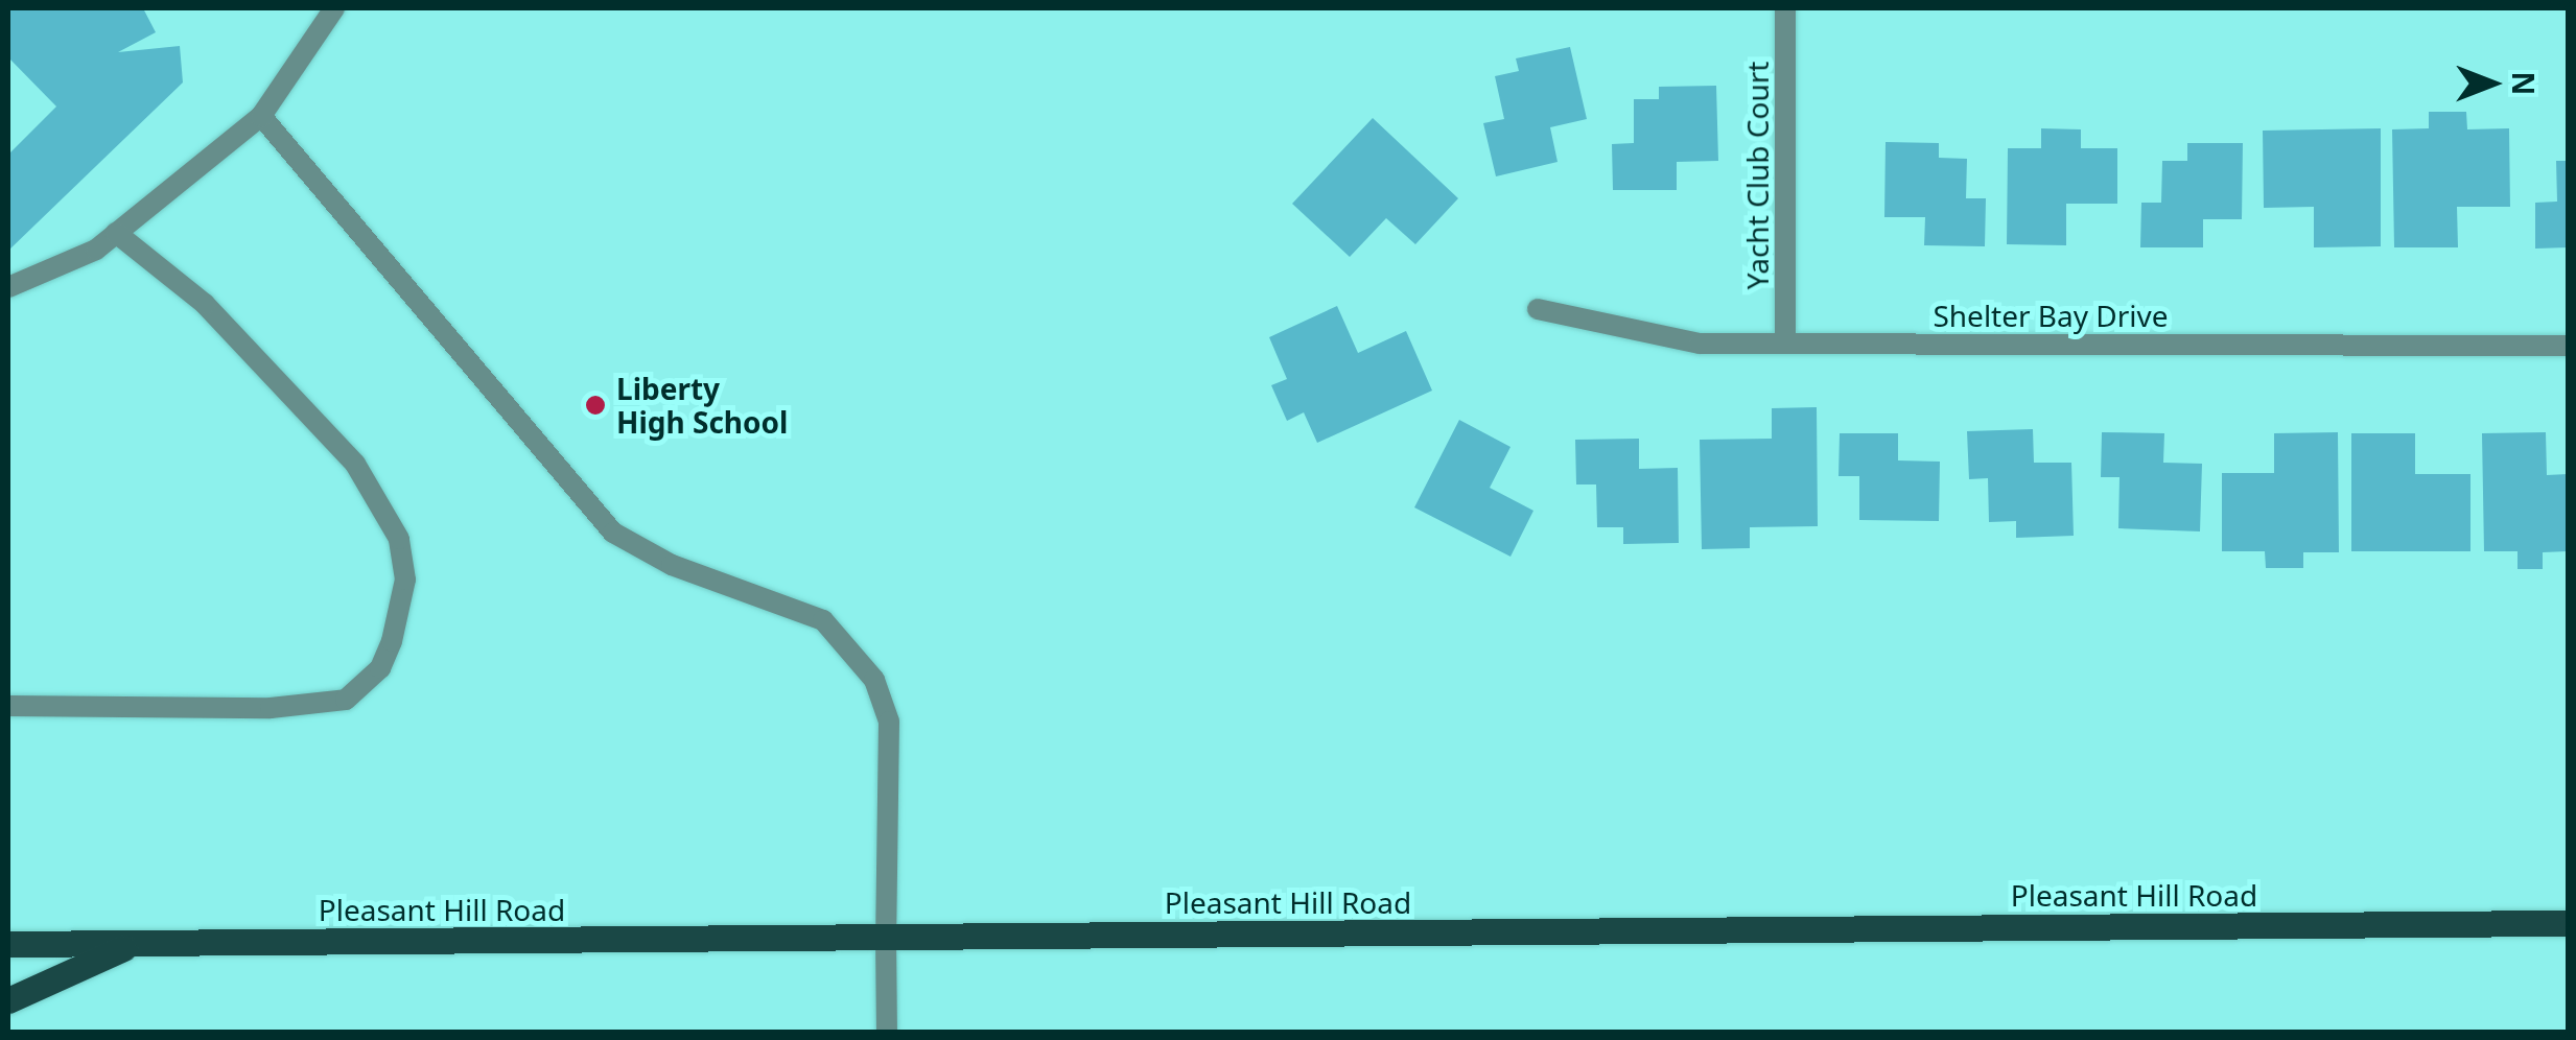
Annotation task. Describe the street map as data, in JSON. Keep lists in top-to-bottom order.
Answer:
{
  "streets": {
    "main road": ["Pleasant Hill Road"],
    "street": ["Yacht Club Court", "Shelter Bay Drive"]
  },
  "crossings": [
    ["Yacht Club Court", "Shelter Bay Drive"]
  ],
  "places": ["Liberty High School"],
  "north": "right"
}
